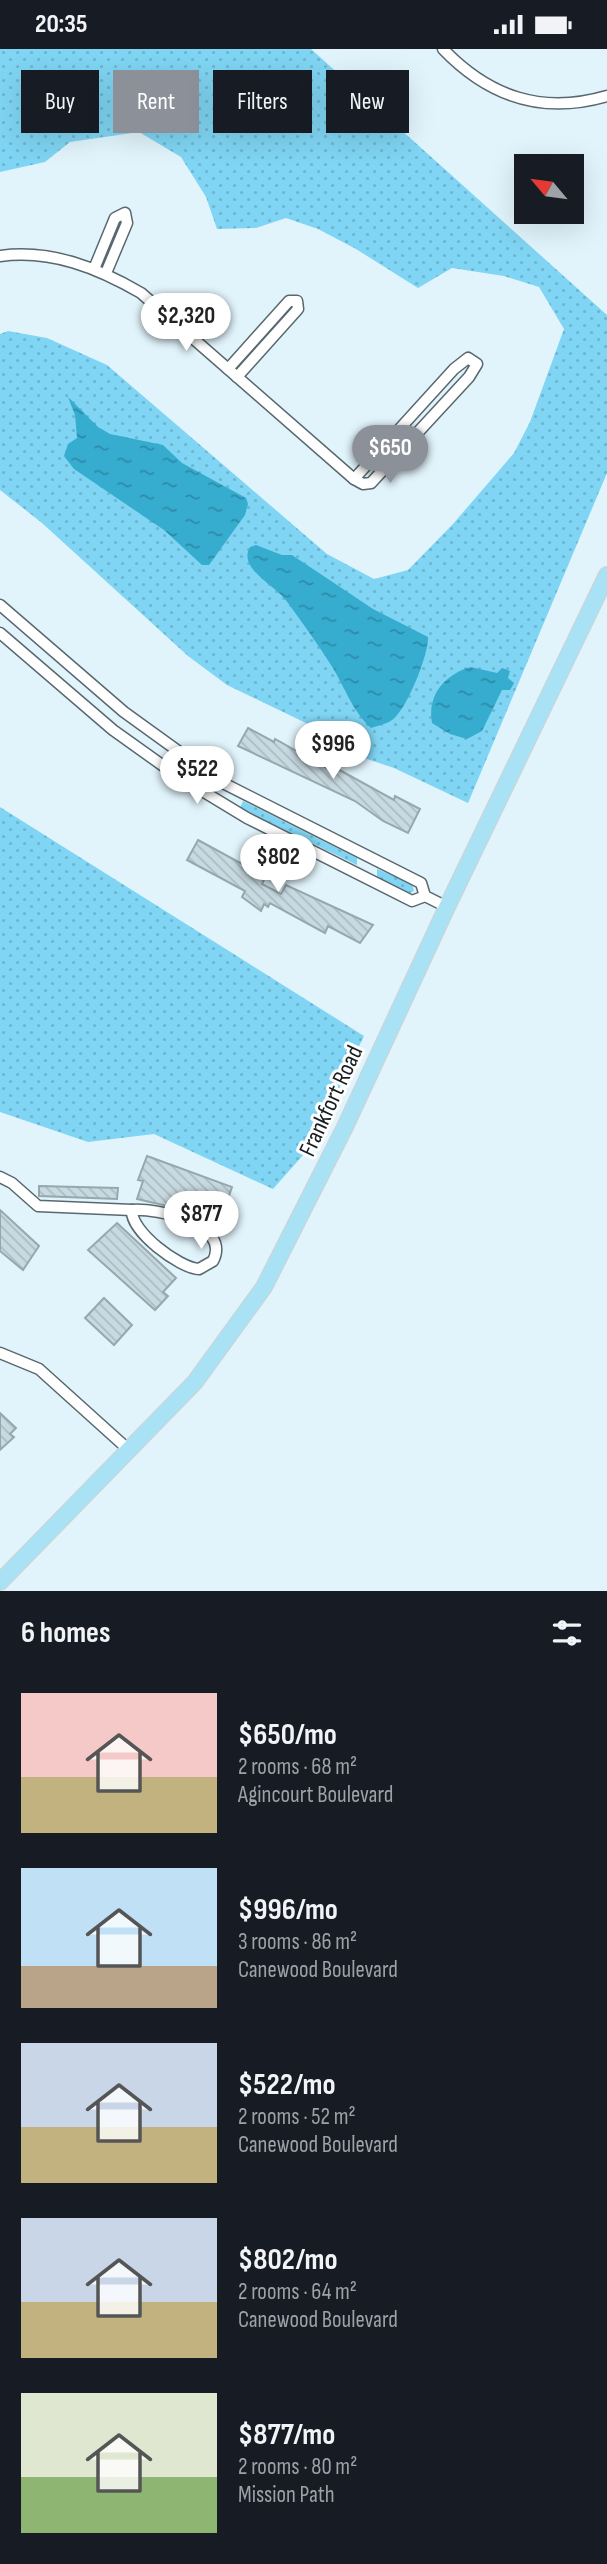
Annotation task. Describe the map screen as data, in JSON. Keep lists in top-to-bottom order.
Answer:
{
  "streets": {
    "main road": ["Frankfort Road"]
  },
  "north": "top left",
  "page": {
    "status": "20:35",
    "chip": [
      "Buy",
      "Rent",
      "Filters",
      "New"
    ],
    "price": [
      "$2,320",
      "$650",
      "$996",
      "$522",
      "$802",
      "$877"
    ],
    "heading": "6 homes",
    "list": [
      {
        "name": "$650/mo",
        "note": "2 rooms · 68 m² · Agincourt Boulevard"
      },
      {
        "name": "$996/mo",
        "note": "3 rooms · 86 m² · Canewood Boulevard"
      },
      {
        "name": "$522/mo",
        "note": "2 rooms · 52 m² · Canewood Boulevard"
      },
      {
        "name": "$802/mo",
        "note": "2 rooms · 64 m² · Canewood Boulevard"
      },
      {
        "name": "$877/mo",
        "note": "2 rooms · 80 m² · Mission Path"
      }
    ]
  }
}
